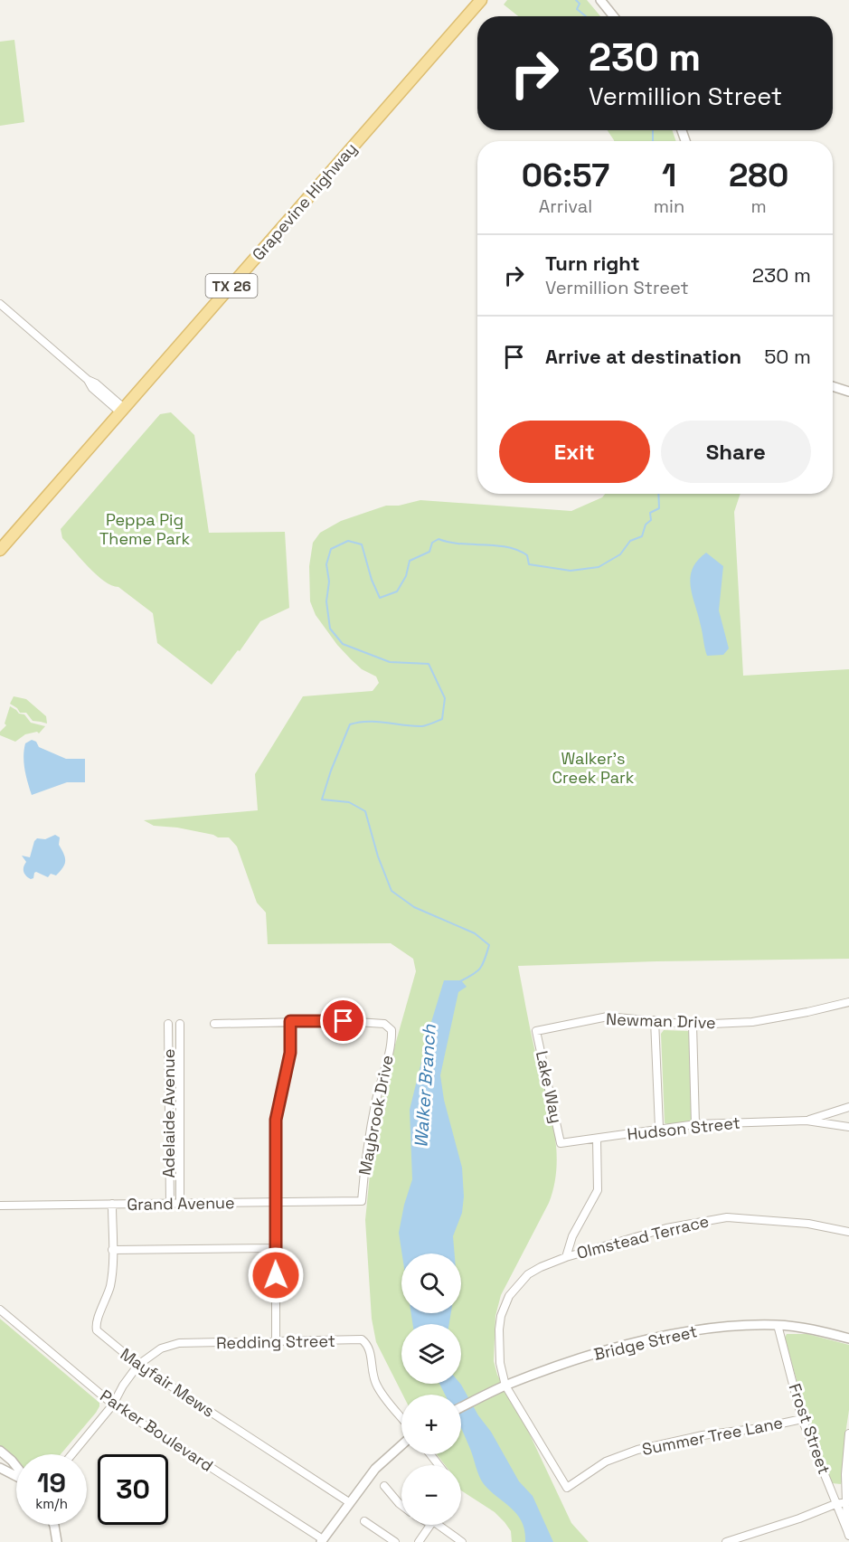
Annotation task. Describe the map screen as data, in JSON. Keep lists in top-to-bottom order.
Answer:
{
  "streets": {
    "main road": ["Grapevine Highway", "TX 26"],
    "street": [
      "Newman Drive",
      "Lake Way",
      "Adelaide Avenue",
      "Maybrook Drive",
      "Hudson Street",
      "Grand Avenue",
      "Olmstead Terrace",
      "Redding Street",
      "Bridge Street",
      "Mayfair Mews",
      "Frost Street",
      "Parker Boulevard",
      "Summer Tree Lane"
    ]
  },
  "crossings": [
    ["Newman Drive", "Lake Way"],
    ["Lake Way", "Hudson Street"],
    ["Adelaide Avenue", "Grand Avenue"],
    ["Maybrook Drive", "Grand Avenue"],
    ["Grand Avenue", "Mayfair Mews"],
    ["Redding Street", "Mayfair Mews"],
    ["Redding Street", "Parker Boulevard"],
    ["Bridge Street", "Frost Street"],
    ["Bridge Street", "Summer Tree Lane"],
    ["Frost Street", "Summer Tree Lane"]
  ],
  "water": ["Walker Branch"],
  "parks": ["Peppa Pig Theme Park", "Walker's Creek Park"],
  "page": {
    "turn": ["230 m", "Vermillion Street"],
    "eta": [
      "06:57",
      "Arrival",
      "1",
      "min",
      "280",
      "m"
    ],
    "list": [
      {
        "name": "Turn right",
        "note": "Vermillion Street",
        "value": "230 m"
      },
      {
        "name": "Arrive at destination",
        "value": "50 m"
      }
    ],
    "buttons": ["Exit", "Share"],
    "map_buttons": ["+", "−"],
    "speed": "19 km/h",
    "limit": "30"
  }
}
